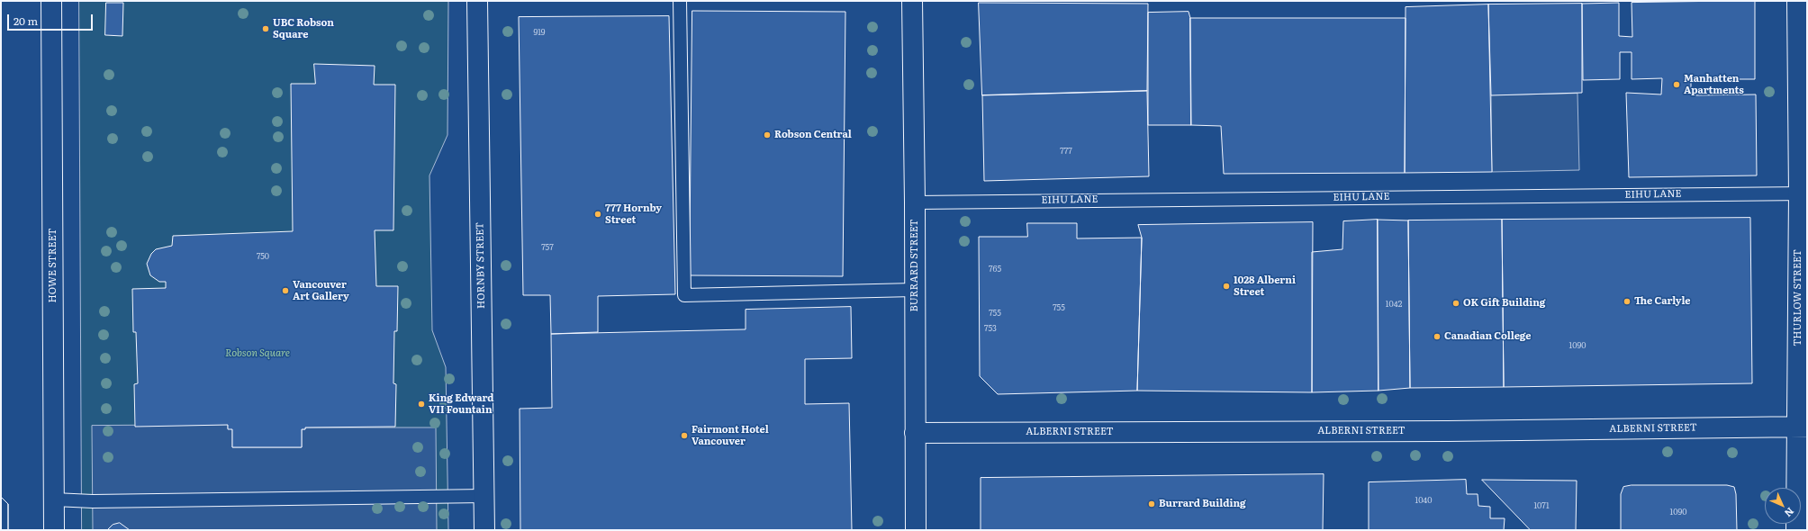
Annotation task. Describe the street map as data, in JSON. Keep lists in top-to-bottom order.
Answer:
{
  "streets": {
    "main road": [
      "HOWE STREET",
      "HORNBY STREET",
      "BURRARD STREET",
      "THURLOW STREET",
      "ALBERNI STREET"
    ],
    "lane": ["EIHU LANE"]
  },
  "crossings": [
    ["EIHU LANE", "BURRARD STREET"],
    ["EIHU LANE", "THURLOW STREET"],
    ["BURRARD STREET", "ALBERNI STREET"],
    ["THURLOW STREET", "ALBERNI STREET"]
  ],
  "parks": ["Robson Square"],
  "places": [
    "UBC Robson Square",
    "Manhatten Apartments",
    "Robson Central",
    "777 Hornby Street",
    "1028 Alberni Street",
    "Vancouver Art Gallery",
    "The Carlyle",
    "OK Gift Building",
    "Canadian College",
    "King Edward VII Fountain",
    "Fairmont Hotel Vancouver",
    "Burrard Building"
  ],
  "house_numbers": [
    "919",
    "777",
    "757",
    "750",
    "765",
    "1042",
    "755",
    "755",
    "753",
    "1090",
    "1040",
    "1071",
    "1090"
  ],
  "scale_bar": "20 m",
  "north": "bottom right"
}
